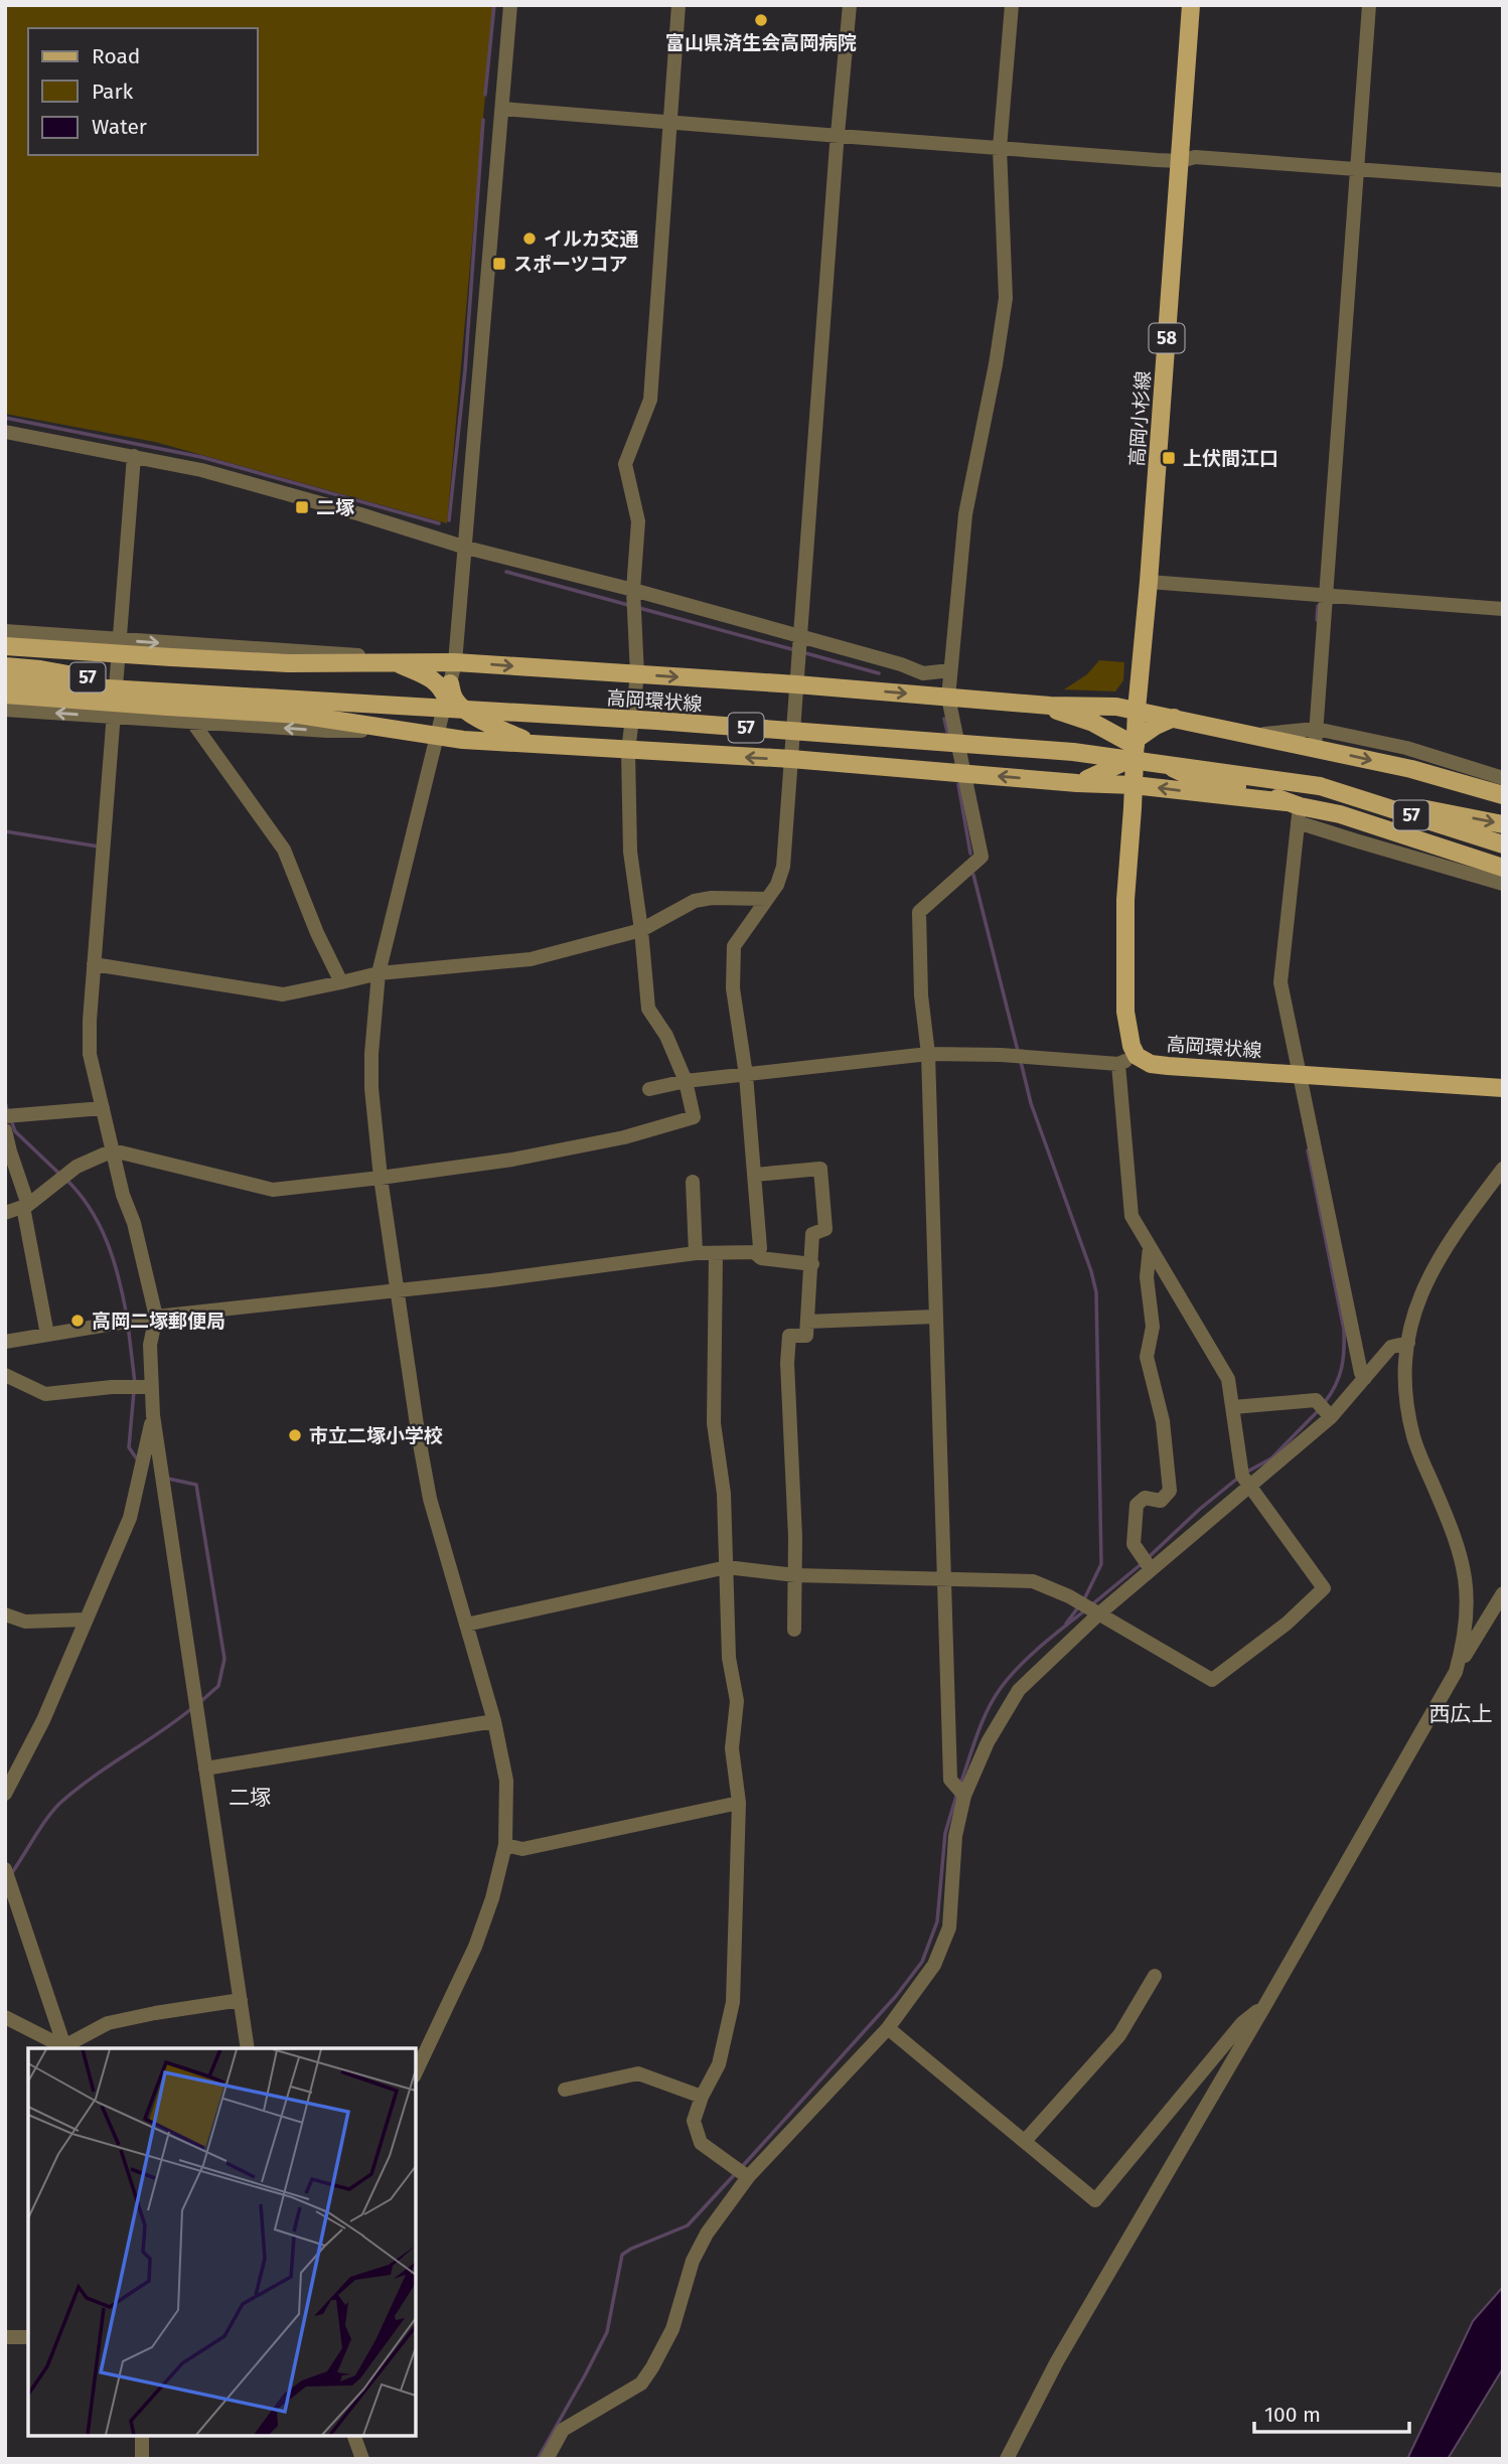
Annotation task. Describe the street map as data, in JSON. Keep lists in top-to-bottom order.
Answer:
{
  "streets": {
    "main road": [
      "58",
      "高岡小杉線",
      "57",
      "高岡環状線"
    ]
  },
  "crossings": [
    ["高岡小杉線", "57"],
    ["57", "高岡環状線"]
  ],
  "districts": ["西広上", "二塚"],
  "places": {
    "other": [
      "富山県済生会高岡病院",
      "イルカ交通",
      "高岡二塚郵便局",
      "市立二塚小学校"
    ],
    "transit": ["スポーツコア", "上伏間江口", "二塚"]
  },
  "legend": ["Road", "Park", "Water"],
  "scale_bar": "100 m"
}
